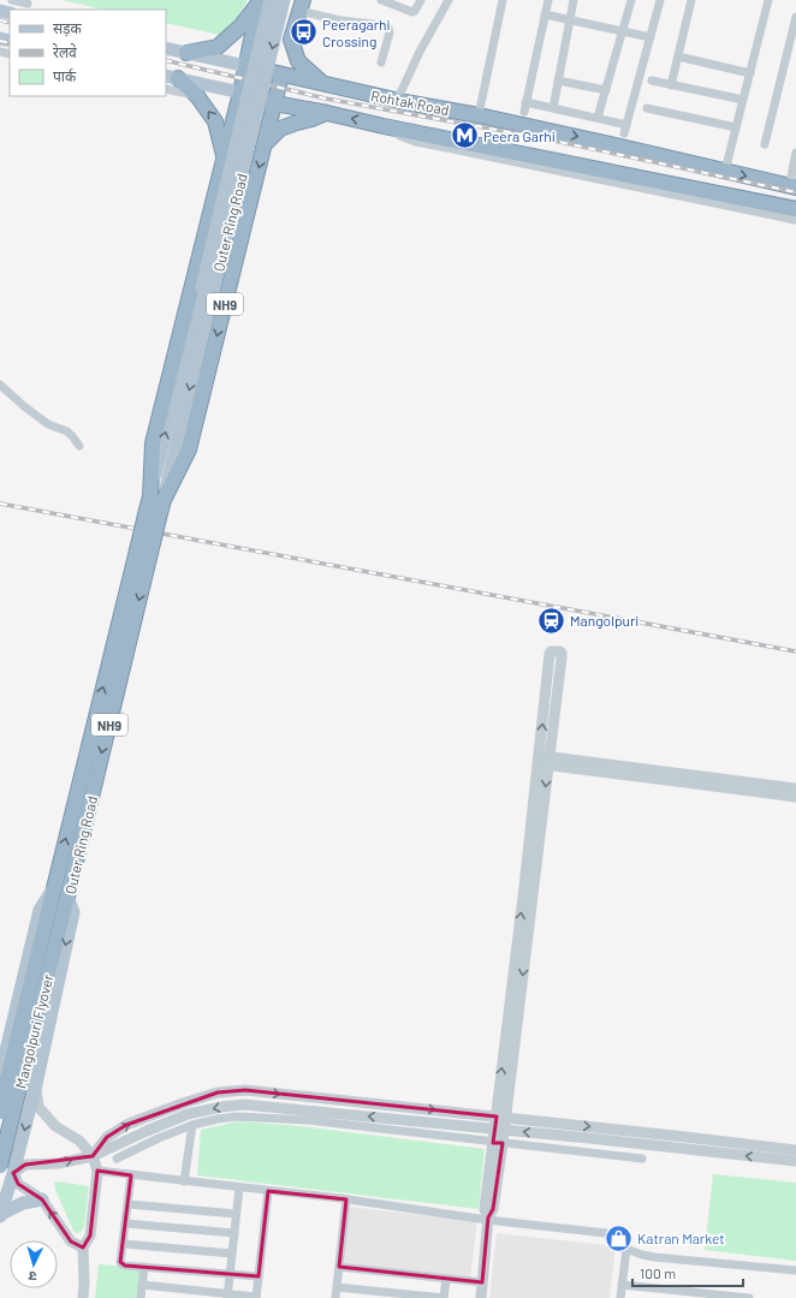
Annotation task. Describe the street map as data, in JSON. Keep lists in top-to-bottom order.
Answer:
{
  "streets": {
    "highway": [
      "Rohtak Road",
      "Outer Ring Road",
      "NH9",
      "Mangolpuri Flyover"
    ]
  },
  "crossings": [
    ["Rohtak Road", "Outer Ring Road"],
    ["Outer Ring Road", "Mangolpuri Flyover"]
  ],
  "places": {
    "bus stop": ["Peeragarhi Crossing"],
    "metro station": ["Peera Garhi"],
    "station": ["Mangolpuri"],
    "shop": ["Katran Market"]
  },
  "legend": ["सड़क", "रेलवे", "पार्क"],
  "scale_bar": "100 m",
  "north": "bottom"
}
